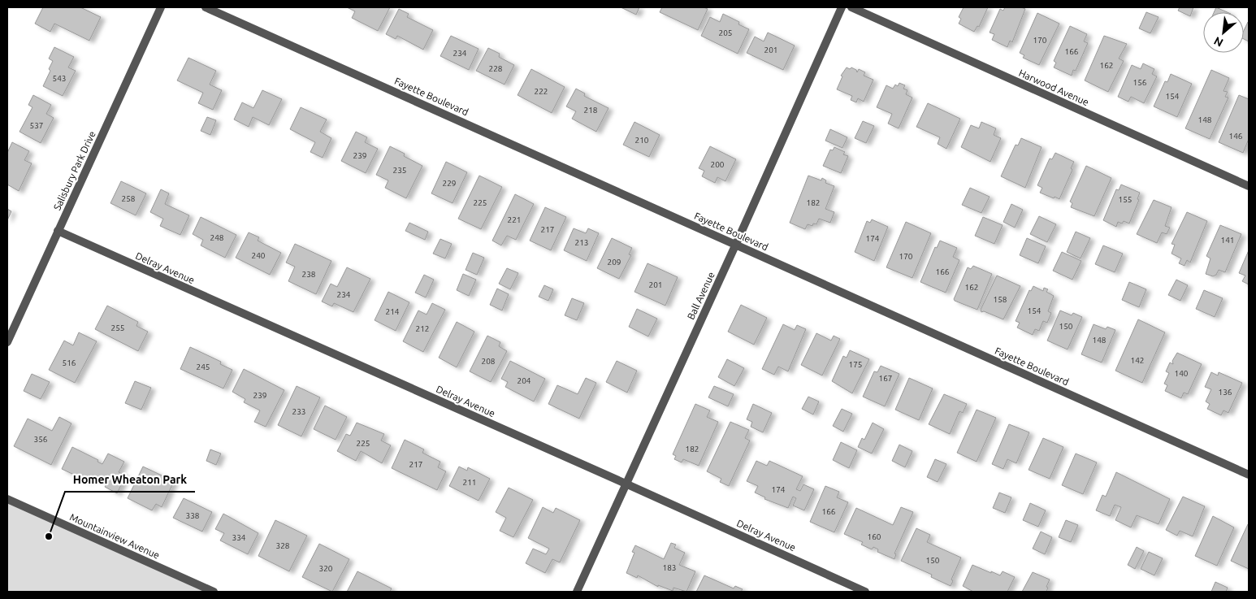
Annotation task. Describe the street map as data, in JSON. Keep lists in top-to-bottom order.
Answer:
{
  "streets": {
    "street": [
      "Harwood Avenue",
      "Fayette Boulevard",
      "Salisbury Park Drive",
      "Delray Avenue",
      "Ball Avenue",
      "Mountainview Avenue"
    ]
  },
  "crossings": [
    ["Fayette Boulevard", "Ball Avenue"],
    ["Salisbury Park Drive", "Delray Avenue"],
    ["Delray Avenue", "Ball Avenue"]
  ],
  "places": ["Homer Wheaton Park"],
  "house_numbers": [
    "205",
    "170",
    "201",
    "166",
    "234",
    "162",
    "228",
    "543",
    "156",
    "222",
    "154",
    "218",
    "148",
    "537",
    "146",
    "210",
    "239",
    "200",
    "235",
    "229",
    "258",
    "155",
    "225",
    "182",
    "221",
    "217",
    "248",
    "174",
    "141",
    "213",
    "240",
    "170",
    "209",
    "166",
    "238",
    "201",
    "162",
    "234",
    "158",
    "154",
    "214",
    "150",
    "255",
    "212",
    "148",
    "142",
    "208",
    "516",
    "175",
    "245",
    "140",
    "167",
    "204",
    "136",
    "239",
    "233",
    "356",
    "225",
    "182",
    "217",
    "211",
    "174",
    "166",
    "338",
    "160",
    "334",
    "328",
    "150",
    "183",
    "320"
  ],
  "north": "bottom left"
}
